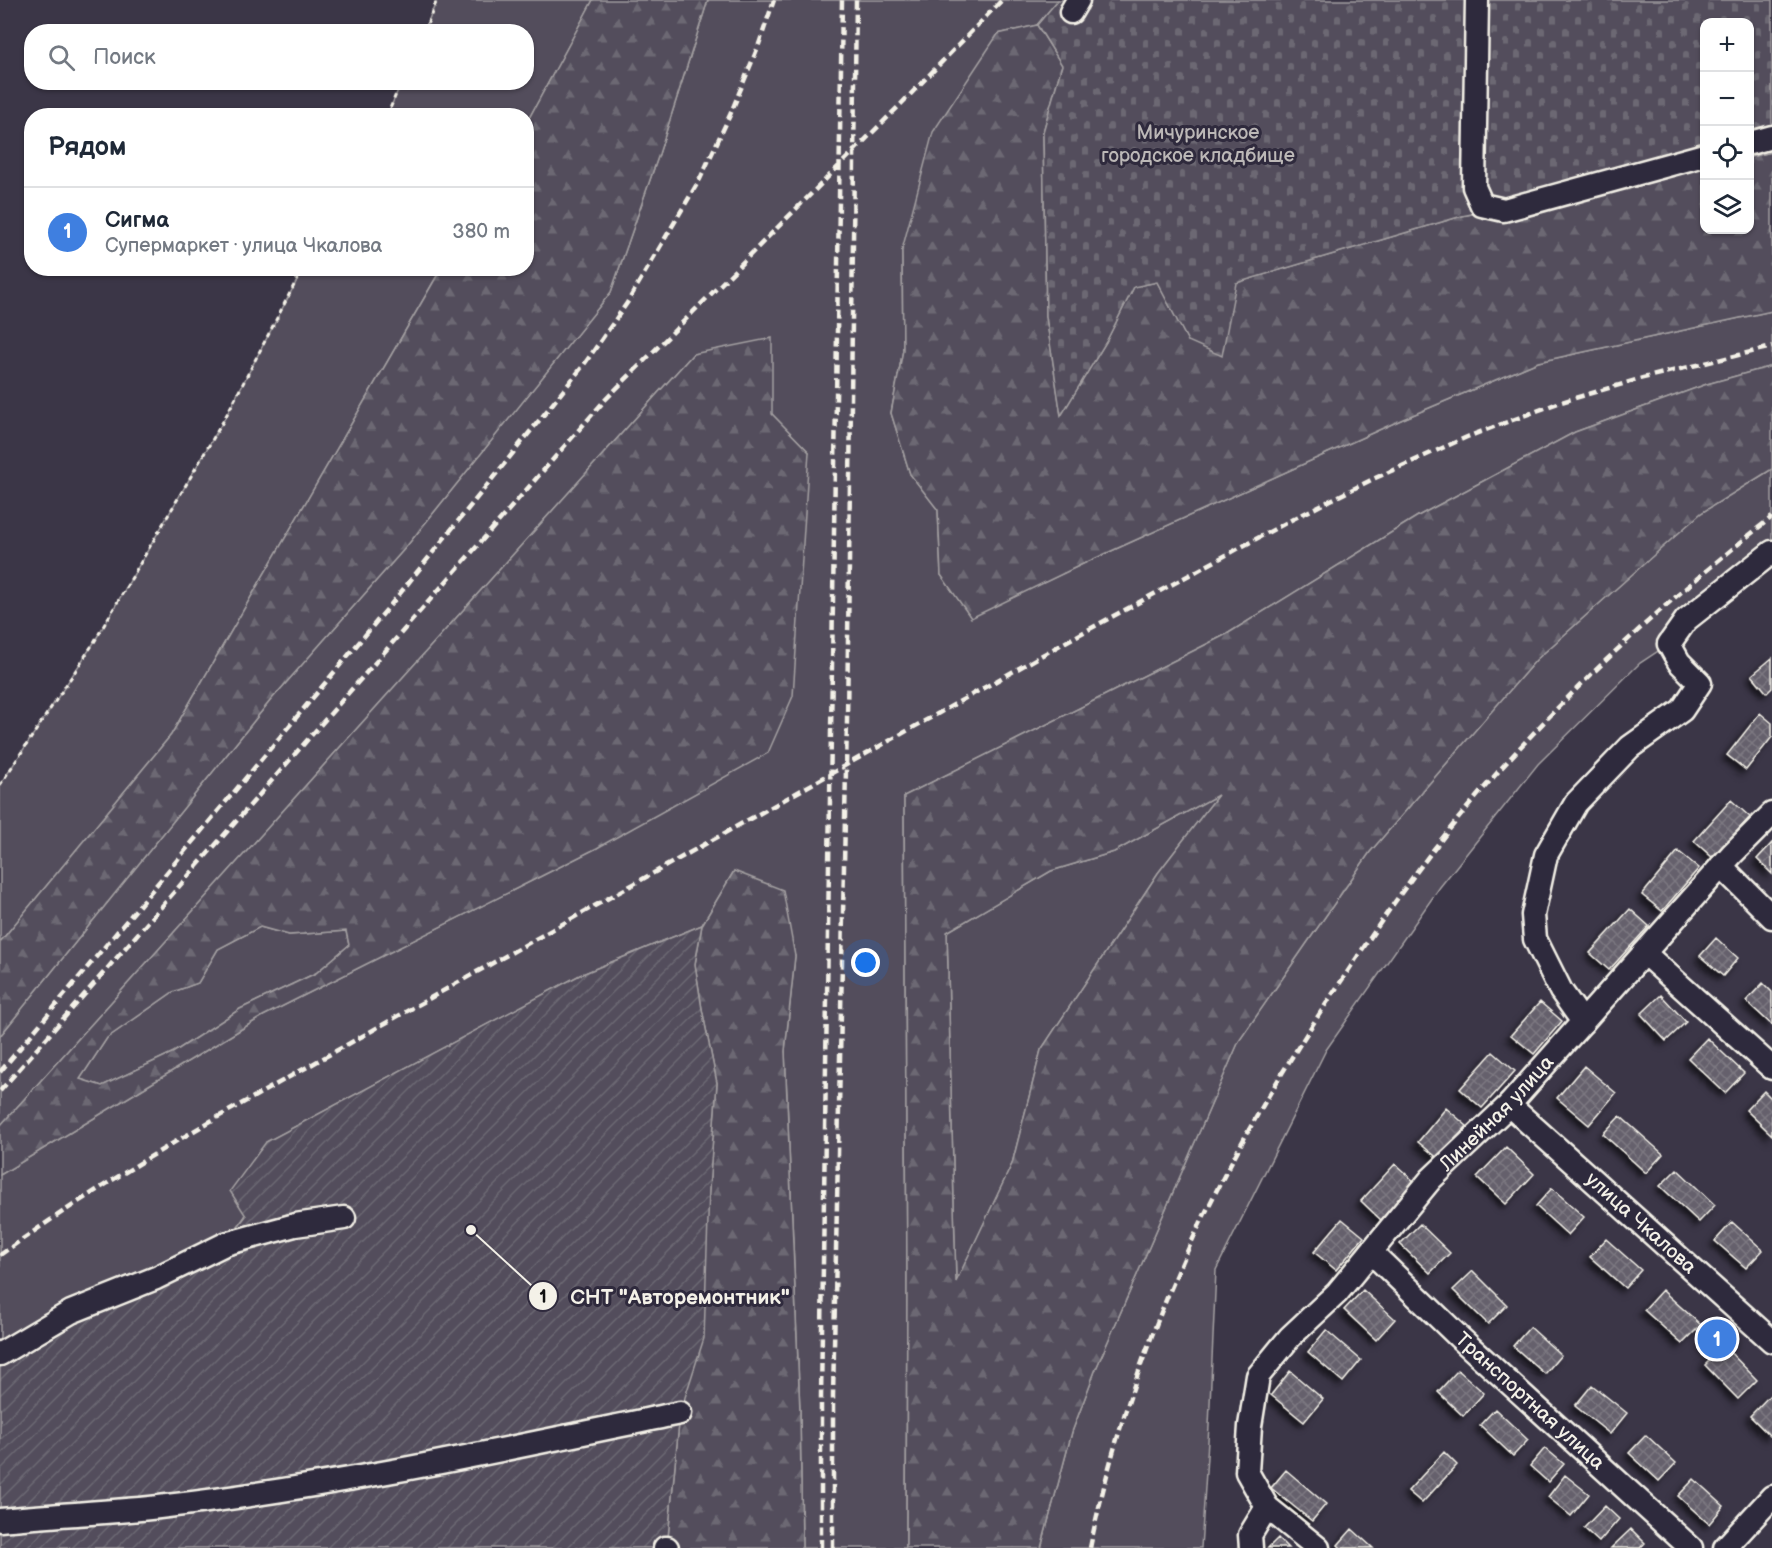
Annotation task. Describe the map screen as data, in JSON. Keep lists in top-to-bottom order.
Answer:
{
  "streets": {
    "street": ["Линейная улица", "улица Чкалова", "Транспортная улица"]
  },
  "crossings": [
    ["Линейная улица", "улица Чкалова"],
    ["Линейная улица", "Транспортная улица"]
  ],
  "parks": ["Мичуринское городское кладбище"],
  "places": ["СНТ \"Авторемонтник\""],
  "page": {
    "map_buttons": ["+", "−"],
    "search": "Поиск",
    "heading": "Рядом",
    "list": [
      {
        "mark": "1",
        "name": "Сигма",
        "note": "Супермаркет · улица Чкалова",
        "value": "380 m"
      }
    ],
    "pins": "1"
  }
}
